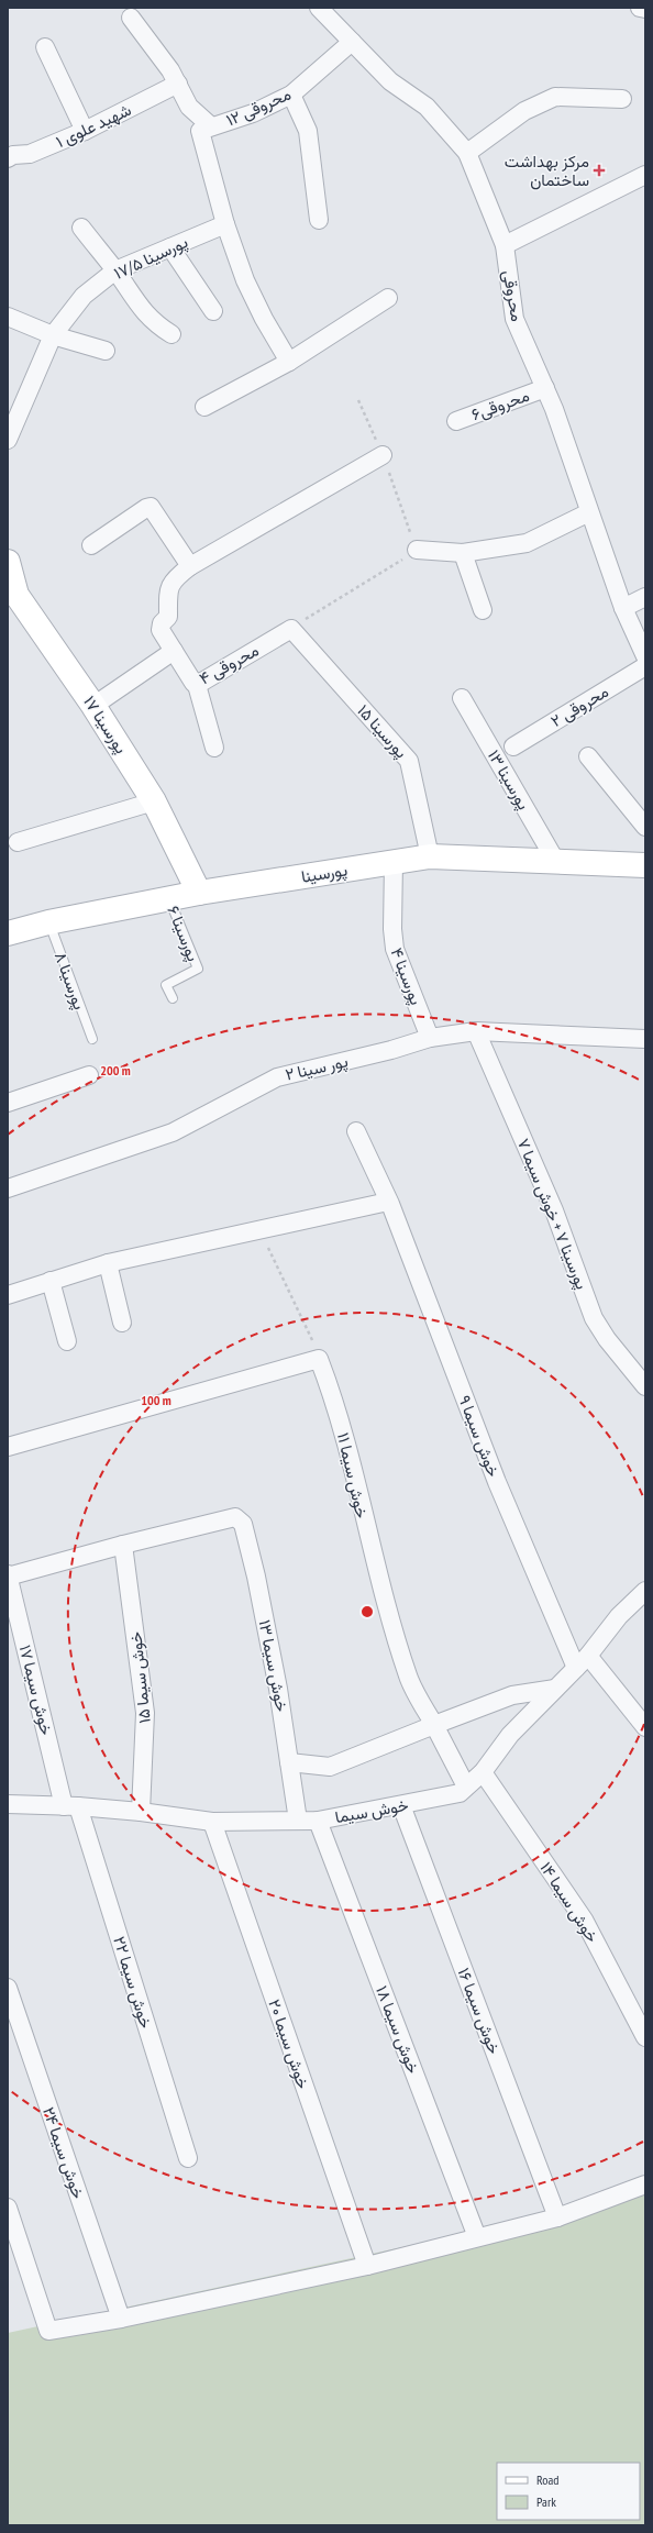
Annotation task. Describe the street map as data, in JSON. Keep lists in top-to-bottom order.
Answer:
{
  "streets": {
    "street": [
      "محروقی ۱۲",
      "شهید علوی ۱",
      "پورسینا ۱۷/۵",
      "محروقی",
      "محروقی۶",
      "محروقی ۴",
      "محروقی ۲",
      "پورسینا ۱۷",
      "پورسینا ۱۵",
      "پورسینا ۱۳",
      "پورسینا",
      "پورسینا ۴",
      "پور سینا ۲",
      "پورسینا ۷ + خوش سیما ۷",
      "خوش سیما ۹",
      "خوش سیما ۱۱",
      "خوش سیما ۱۳",
      "خوش سیما ۱۵",
      "خوش سیما ۱۷",
      "خوش سیما",
      "خوش سیما ۱۴",
      "خوش سیما ۲۲",
      "خوش سیما ۱۶",
      "خوش سیما ۱۸",
      "خوش سیما ۲۰",
      "خوش سیما ۲۴"
    ],
    "lane": ["پورسینا ۶", "پورسینا ۸"]
  },
  "crossings": [
    ["محروقی ۱۲", "محروقی"],
    ["محروقی", "محروقی۶"],
    ["محروقی ۴", "پورسینا ۱۵"],
    ["پورسینا ۱۷", "پورسینا"],
    ["پورسینا ۱۵", "پورسینا"],
    ["پورسینا ۱۳", "پورسینا"],
    ["پورسینا", "پورسینا ۶"],
    ["پورسینا", "پورسینا ۴"],
    ["پورسینا", "پورسینا ۸"],
    ["پورسینا ۴", "پور سینا ۲"],
    ["پور سینا ۲", "پورسینا ۷ + خوش سیما ۷"],
    ["خوش سیما ۹", "خوش سیما"],
    ["خوش سیما ۱۱", "خوش سیما"],
    ["خوش سیما ۱۳", "خوش سیما ۱۵"],
    ["خوش سیما ۱۳", "خوش سیما"],
    ["خوش سیما ۱۵", "خوش سیما"],
    ["خوش سیما ۱۷", "خوش سیما"],
    ["خوش سیما ۱۷", "خوش سیما ۲۲"],
    ["خوش سیما", "خوش سیما ۱۴"],
    ["خوش سیما", "خوش سیما ۲۲"],
    ["خوش سیما", "خوش سیما ۱۶"],
    ["خوش سیما", "خوش سیما ۱۸"],
    ["خوش سیما", "خوش سیما ۲۰"]
  ],
  "places": {
    "health": ["مرکز بهداشت ساختمان"]
  },
  "legend": ["Road", "Park"],
  "rings": ["200 m", "100 m"]
}
